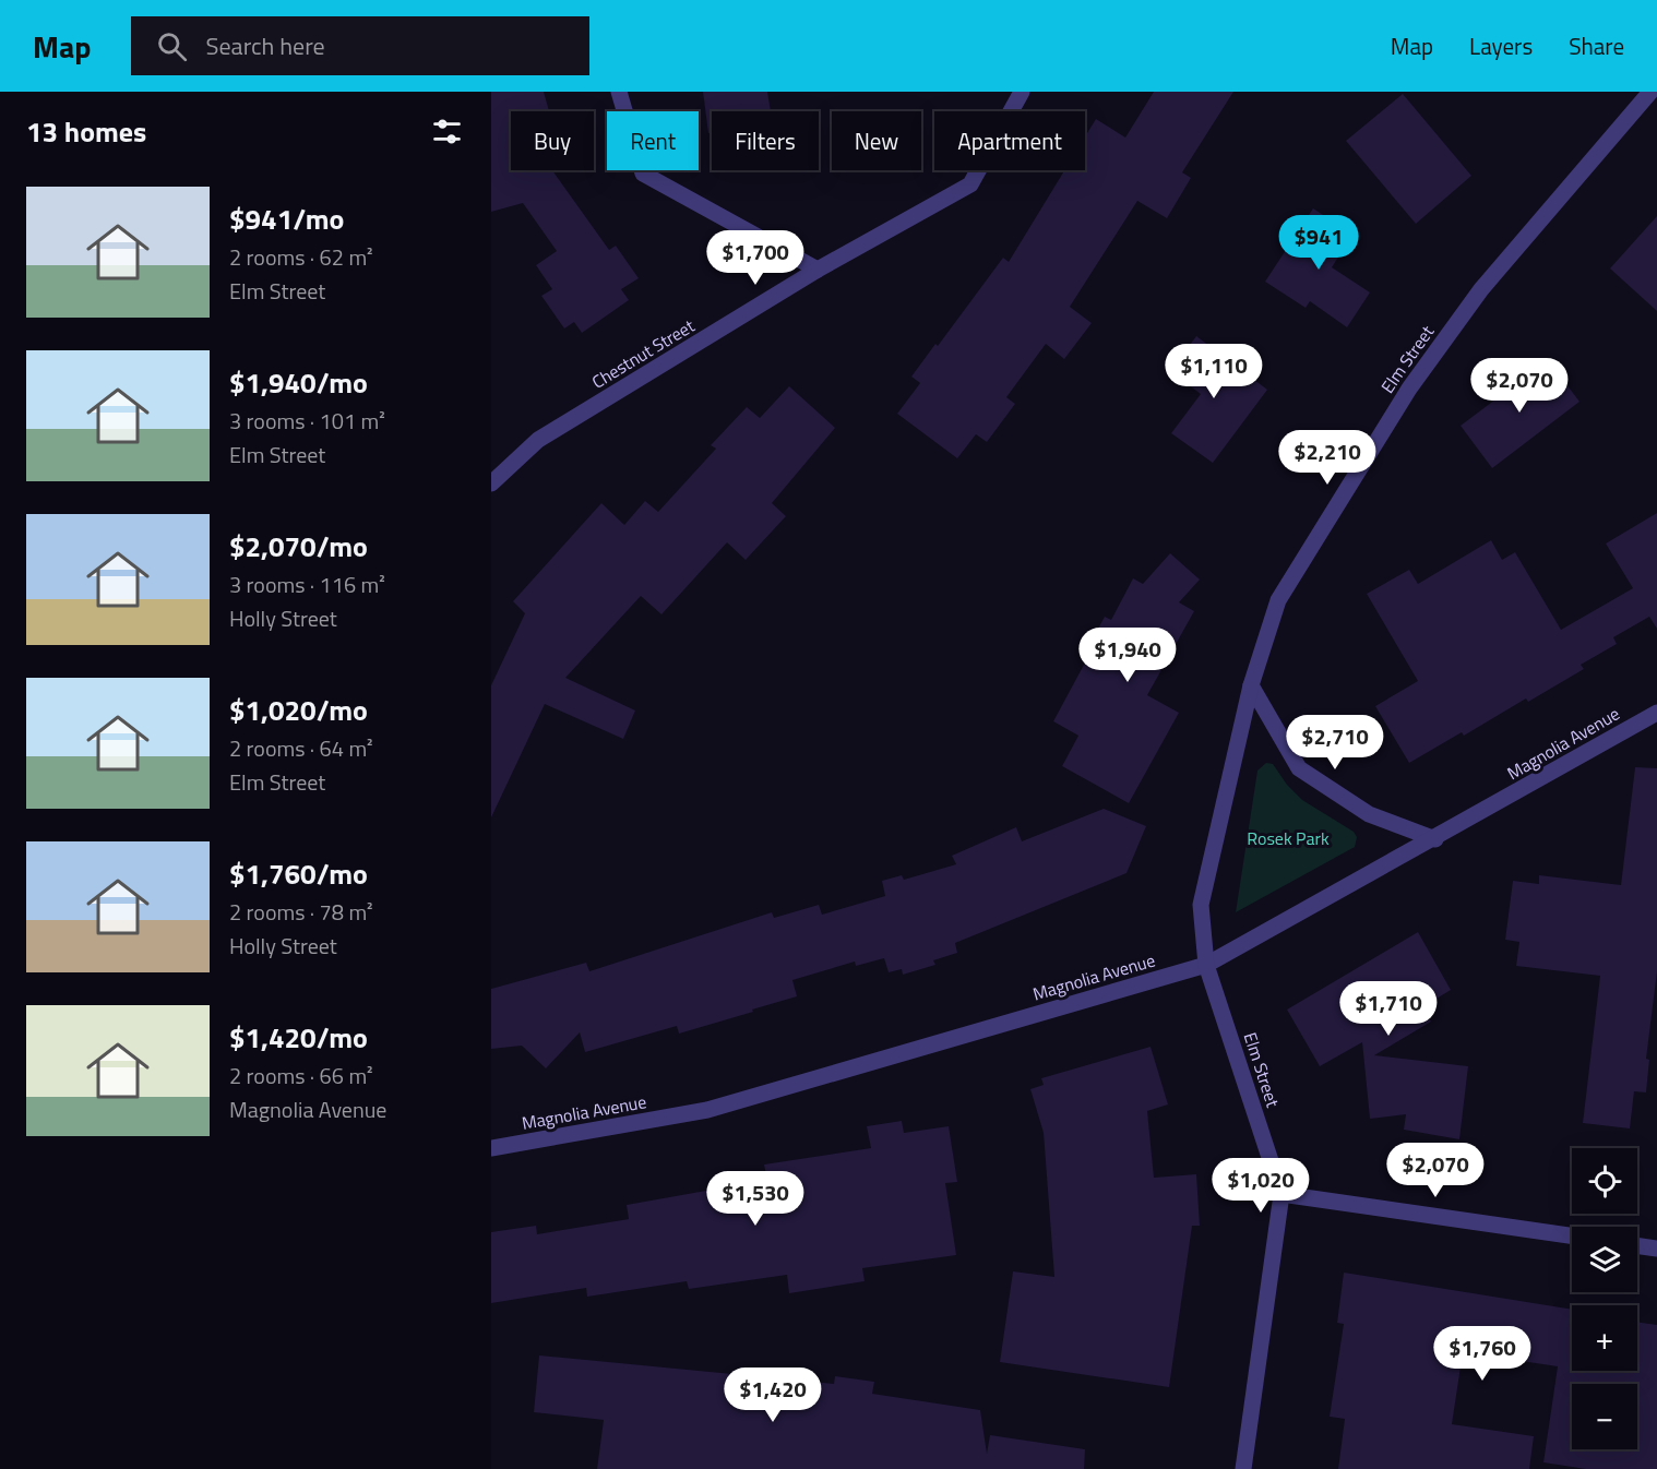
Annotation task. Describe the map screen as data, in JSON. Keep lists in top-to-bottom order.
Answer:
{
  "streets": {
    "street": ["Chestnut Street", "Elm Street", "Magnolia Avenue"]
  },
  "crossings": [
    ["Elm Street", "Magnolia Avenue"]
  ],
  "parks": ["Rosek Park"],
  "page": {
    "header": "Map",
    "search": "Search here",
    "nav": ["Map", "Layers", "Share"],
    "heading": "13 homes",
    "chip": [
      "Buy",
      "Rent",
      "Filters",
      "New",
      "Apartment"
    ],
    "list": [
      {
        "name": "$941/mo",
        "note": "2 rooms · 62 m² · Elm Street"
      },
      {
        "name": "$1,940/mo",
        "note": "3 rooms · 101 m² · Elm Street"
      },
      {
        "name": "$2,070/mo",
        "note": "3 rooms · 116 m² · Holly Street"
      },
      {
        "name": "$1,020/mo",
        "note": "2 rooms · 64 m² · Elm Street"
      },
      {
        "name": "$1,760/mo",
        "note": "2 rooms · 78 m² · Holly Street"
      },
      {
        "name": "$1,420/mo",
        "note": "2 rooms · 66 m² · Magnolia Avenue"
      }
    ],
    "price": [
      "$941",
      "$1,700",
      "$1,110",
      "$2,070",
      "$2,210",
      "$1,940",
      "$2,710",
      "$1,710",
      "$2,070",
      "$1,020",
      "$1,530",
      "$1,760",
      "$1,420"
    ],
    "map_buttons": ["+", "−"]
  }
}
